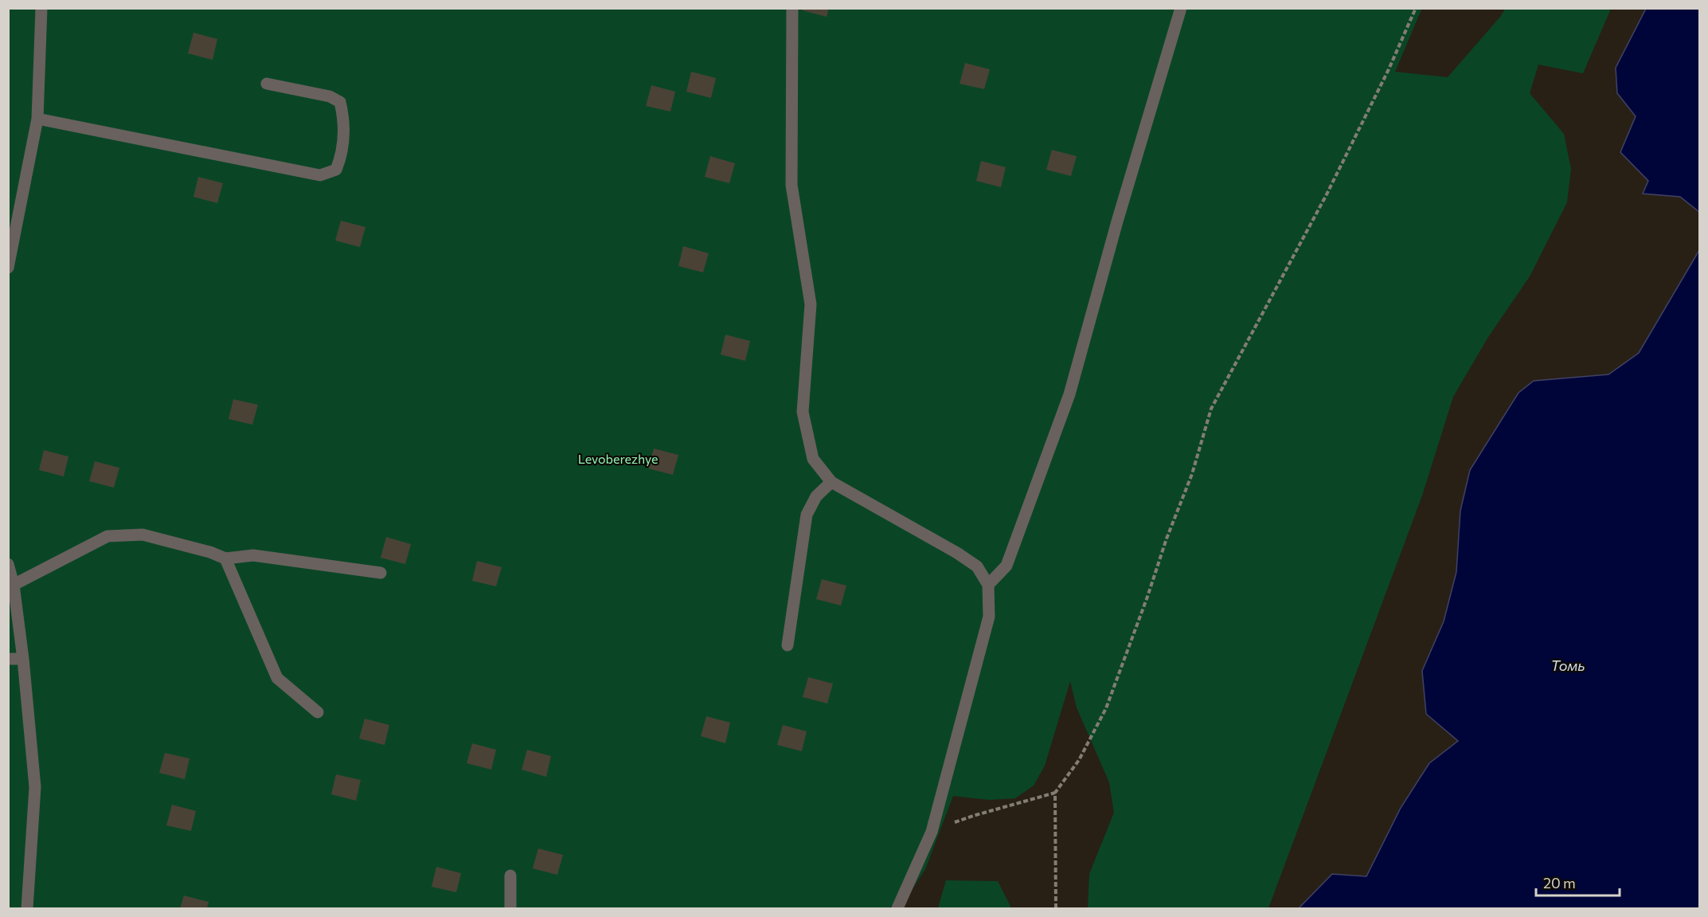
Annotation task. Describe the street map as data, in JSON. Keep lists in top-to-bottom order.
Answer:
{
  "water": ["Томь"],
  "parks": ["Levoberezhye"],
  "scale_bar": "20 m"
}
